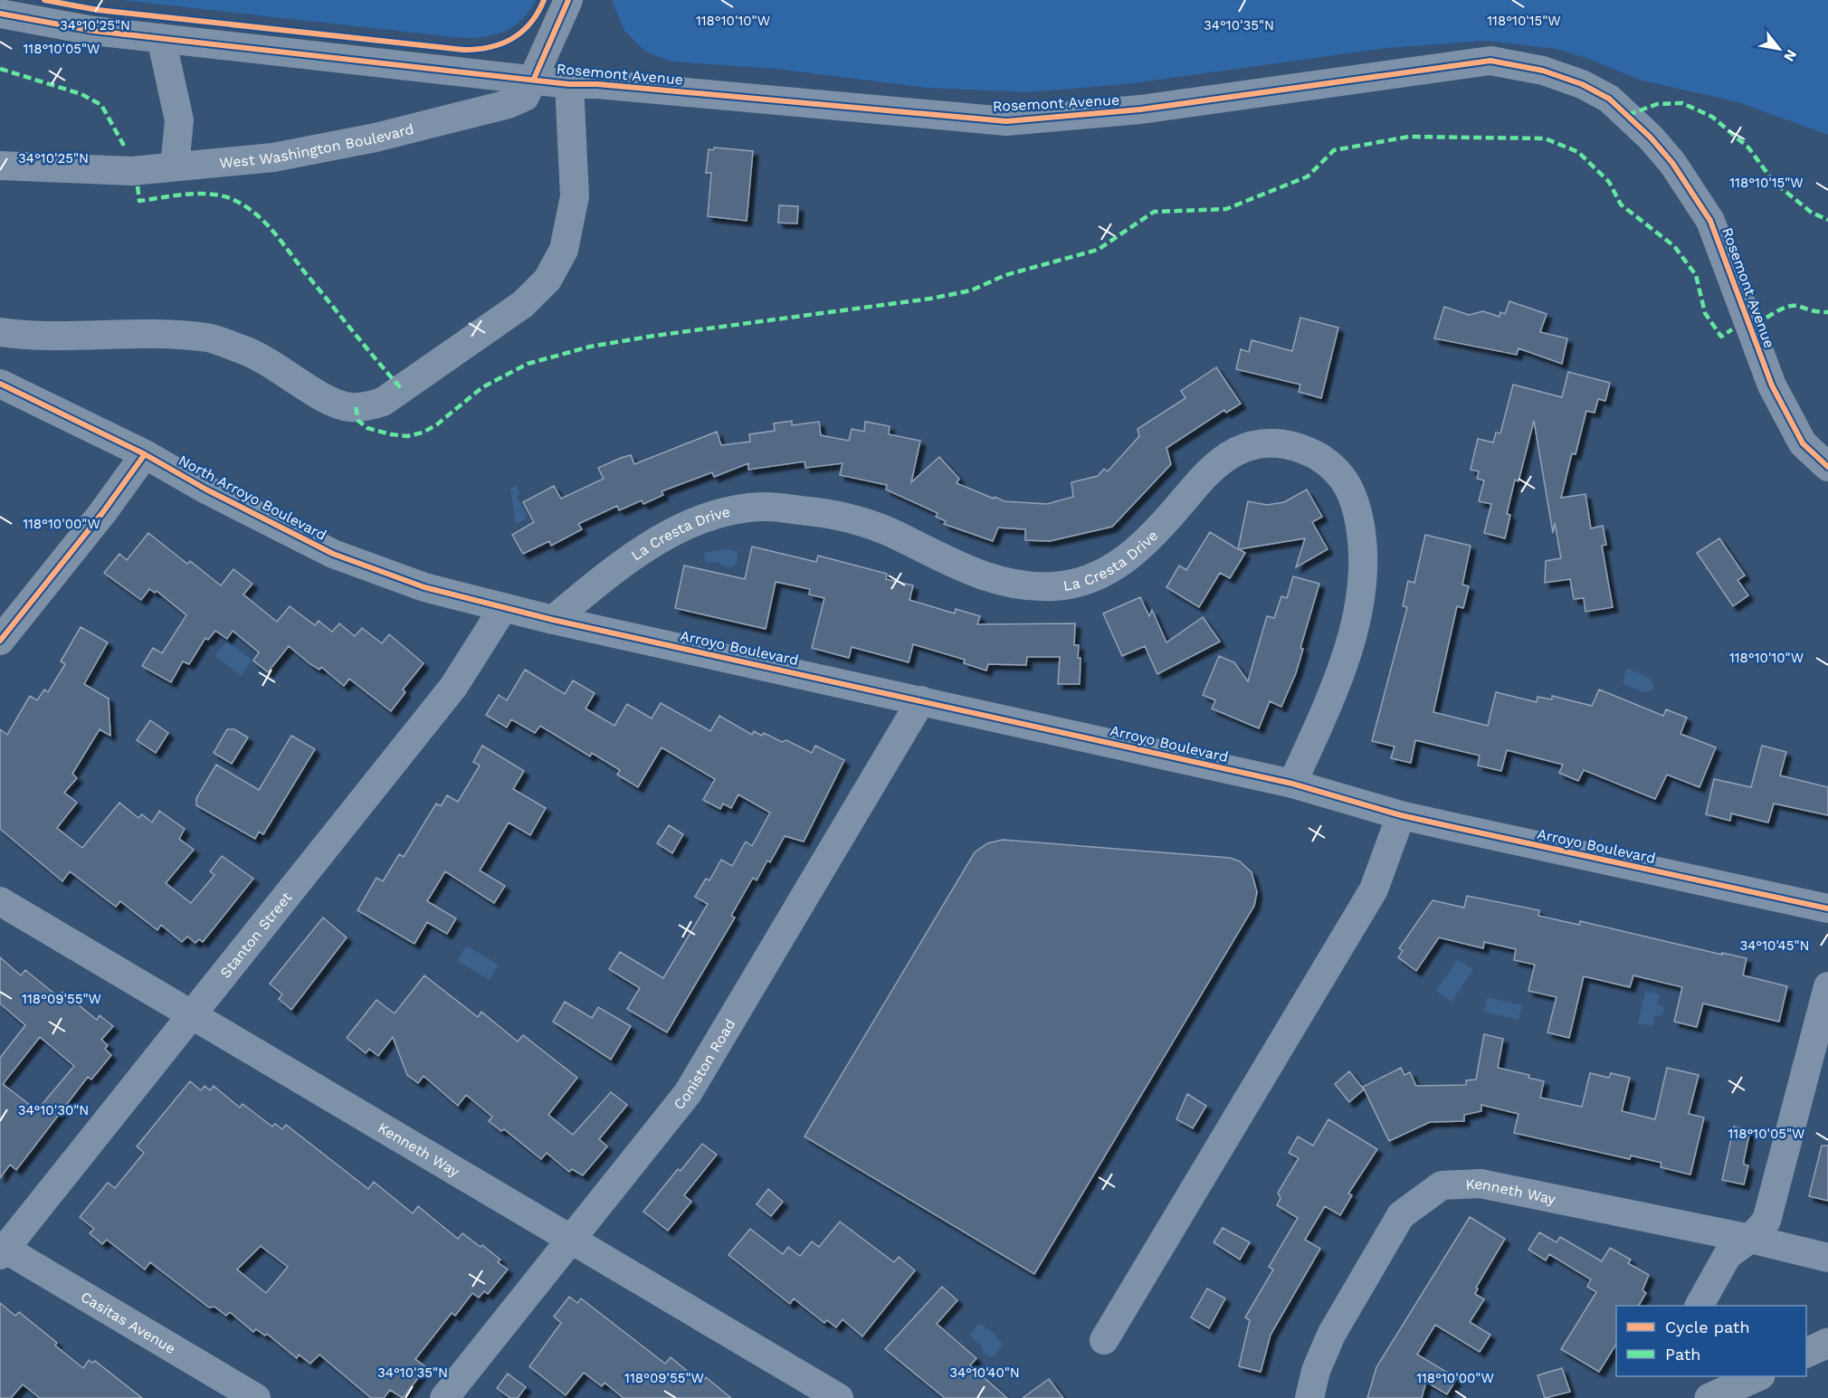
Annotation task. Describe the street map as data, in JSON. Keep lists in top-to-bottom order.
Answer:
{
  "streets": {
    "street": [
      "Rosemont Avenue",
      "West Washington Boulevard",
      "North Arroyo Boulevard",
      "La Cresta Drive",
      "Arroyo Boulevard",
      "Stanton Street",
      "Coniston Road",
      "Kenneth Way",
      "Casitas Avenue"
    ]
  },
  "crossings": [
    ["Rosemont Avenue", "West Washington Boulevard"],
    ["North Arroyo Boulevard", "Arroyo Boulevard"],
    ["North Arroyo Boulevard", "Stanton Street"],
    ["La Cresta Drive", "Arroyo Boulevard"],
    ["Arroyo Boulevard", "Stanton Street"],
    ["Arroyo Boulevard", "Coniston Road"],
    ["Stanton Street", "Kenneth Way"],
    ["Stanton Street", "Casitas Avenue"],
    ["Coniston Road", "Kenneth Way"]
  ],
  "legend": ["Cycle path", "Path"],
  "north": "bottom right",
  "coordinates": [
    "118°10'10\"W",
    "118°10'15\"W",
    "34°10'25\"N",
    "34°10'35\"N",
    "118°10'05\"W",
    "118°10'00\"W",
    "34°10'45\"N",
    "118°09'55\"W",
    "34°10'30\"N",
    "34°10'40\"N"
  ]
}
